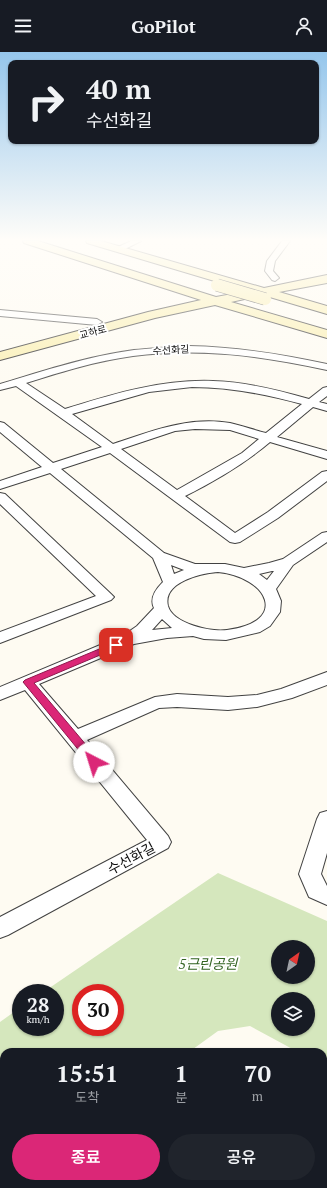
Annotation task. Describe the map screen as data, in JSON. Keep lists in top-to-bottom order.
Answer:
{
  "streets": {
    "main road": ["교하로"],
    "street": ["수선화길"]
  },
  "parks": ["5근린공원"],
  "north": "top right",
  "page": {
    "header": "GoPilot",
    "turn": ["40 m", "수선화길"],
    "speed": "28 km/h",
    "limit": "30",
    "eta": [
      "15:51",
      "도착",
      "1",
      "분",
      "70",
      "m"
    ],
    "buttons": ["종료", "공유"]
  }
}
